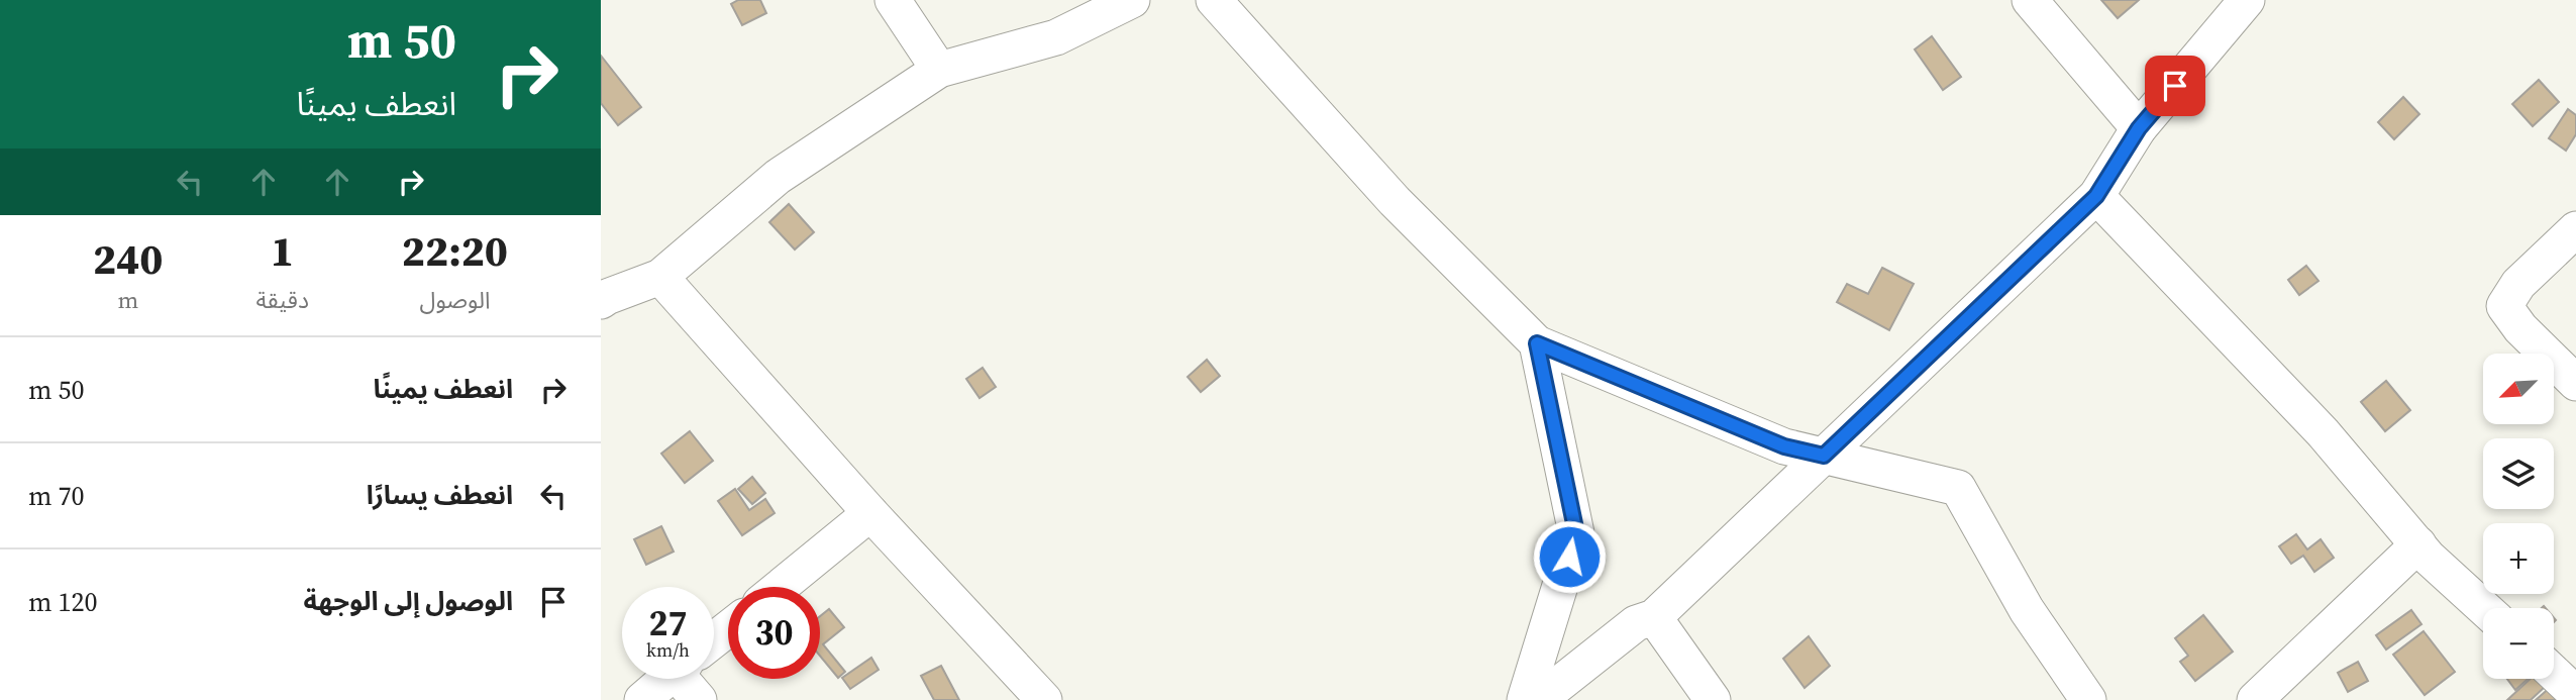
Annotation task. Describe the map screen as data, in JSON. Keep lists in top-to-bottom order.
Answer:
{
  "north": "bottom left",
  "page": {
    "turn": ["50 m", "انعطف يمينًا"],
    "eta": [
      "22:20",
      "الوصول",
      "1",
      "دقيقة",
      "240",
      "m"
    ],
    "list": [
      {
        "name": "انعطف يمينًا",
        "value": "50 m"
      },
      {
        "name": "انعطف يسارًا",
        "value": "70 m"
      },
      {
        "name": "الوصول إلى الوجهة",
        "value": "120 m"
      }
    ],
    "map_buttons": ["+", "−"],
    "speed": "27 km/h",
    "limit": "30"
  }
}
